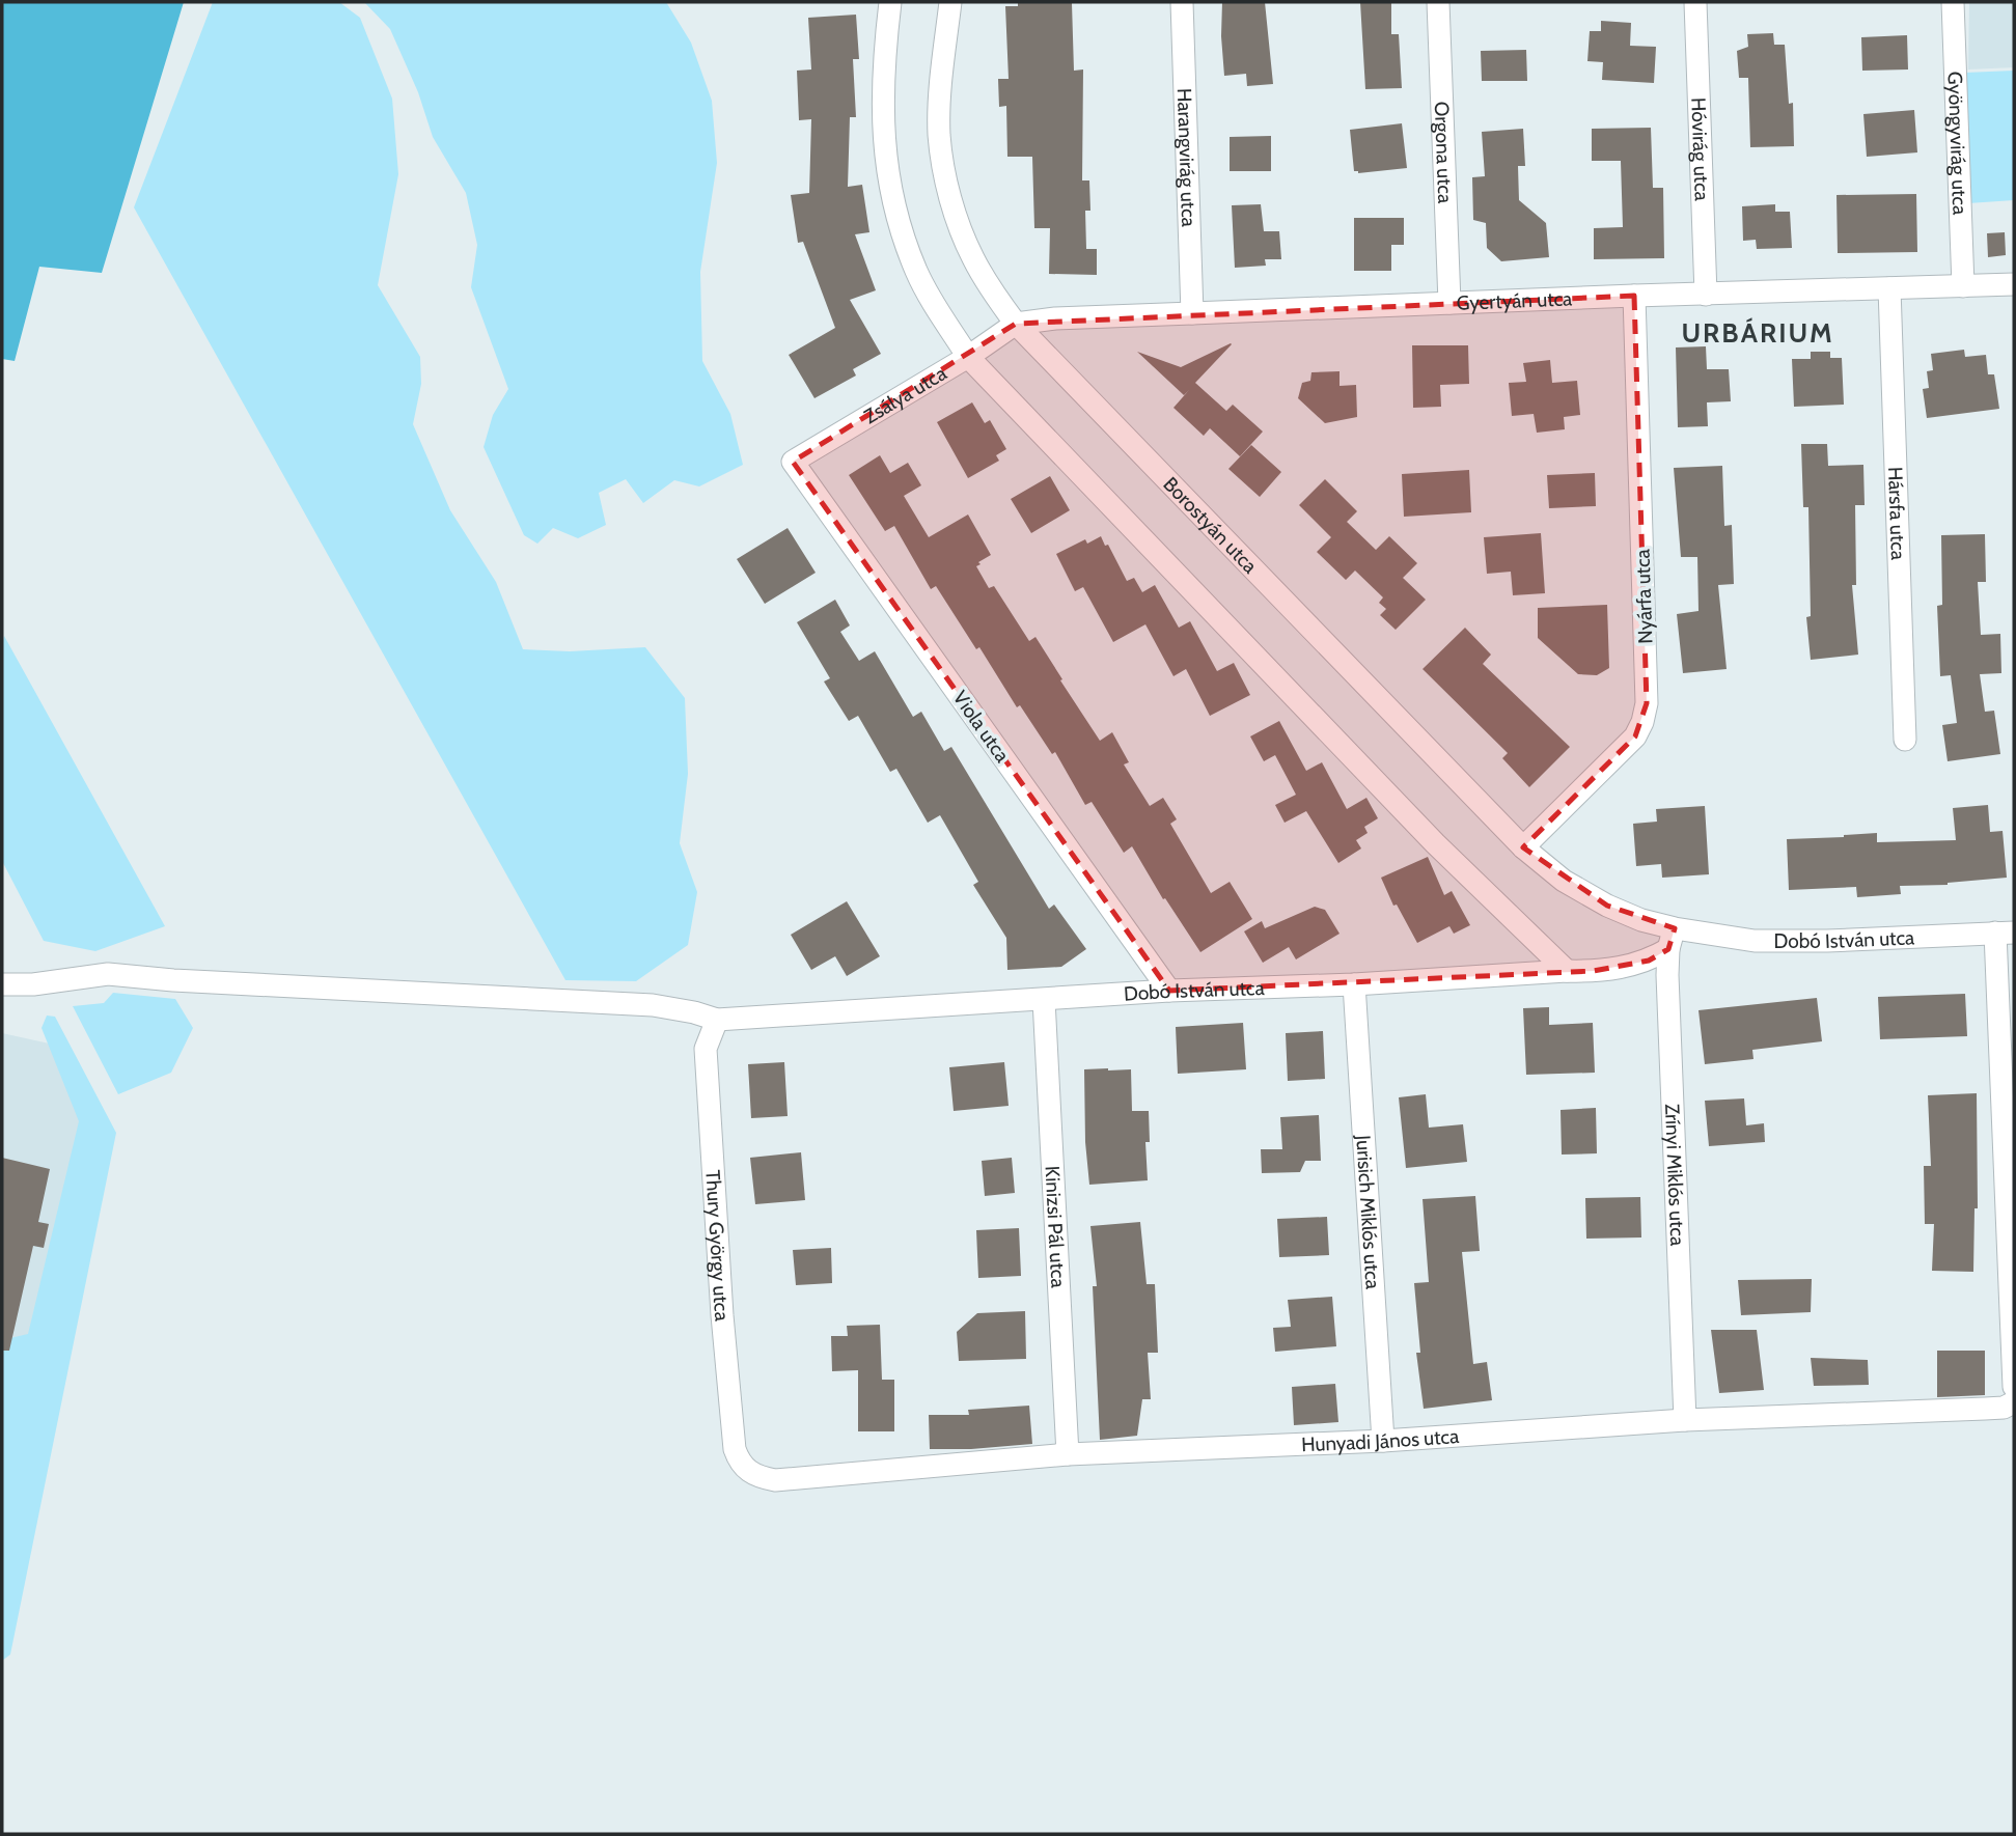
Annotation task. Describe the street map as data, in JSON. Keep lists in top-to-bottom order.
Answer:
{
  "streets": {
    "street": [
      "Gyöngyvirág utca",
      "Hóvirág utca",
      "Orgona utca",
      "Harangvirág utca",
      "Gyertyán utca",
      "Zsálya utca",
      "Hársfa utca",
      "Borostyán utca",
      "Nyárfa utca",
      "Viola utca",
      "Dobó István utca",
      "Zrínyi Miklós utca",
      "Jurisich Miklós utca",
      "Kinizsi Pál utca",
      "Thury György utca",
      "Hunyadi János utca"
    ]
  },
  "crossings": [
    ["Gyöngyvirág utca", "Gyertyán utca"],
    ["Hóvirág utca", "Gyertyán utca"],
    ["Orgona utca", "Gyertyán utca"],
    ["Harangvirág utca", "Gyertyán utca"],
    ["Gyertyán utca", "Zsálya utca"],
    ["Gyertyán utca", "Hársfa utca"],
    ["Gyertyán utca", "Borostyán utca"],
    ["Gyertyán utca", "Nyárfa utca"],
    ["Zsálya utca", "Borostyán utca"],
    ["Zsálya utca", "Viola utca"],
    ["Borostyán utca", "Nyárfa utca"],
    ["Borostyán utca", "Dobó István utca"],
    ["Borostyán utca", "Zrínyi Miklós utca"],
    ["Viola utca", "Dobó István utca"],
    ["Dobó István utca", "Zrínyi Miklós utca"],
    ["Dobó István utca", "Jurisich Miklós utca"],
    ["Dobó István utca", "Kinizsi Pál utca"],
    ["Dobó István utca", "Thury György utca"],
    ["Zrínyi Miklós utca", "Hunyadi János utca"],
    ["Jurisich Miklós utca", "Hunyadi János utca"],
    ["Kinizsi Pál utca", "Hunyadi János utca"],
    ["Thury György utca", "Hunyadi János utca"]
  ],
  "districts": ["URBÁRIUM"]
}
